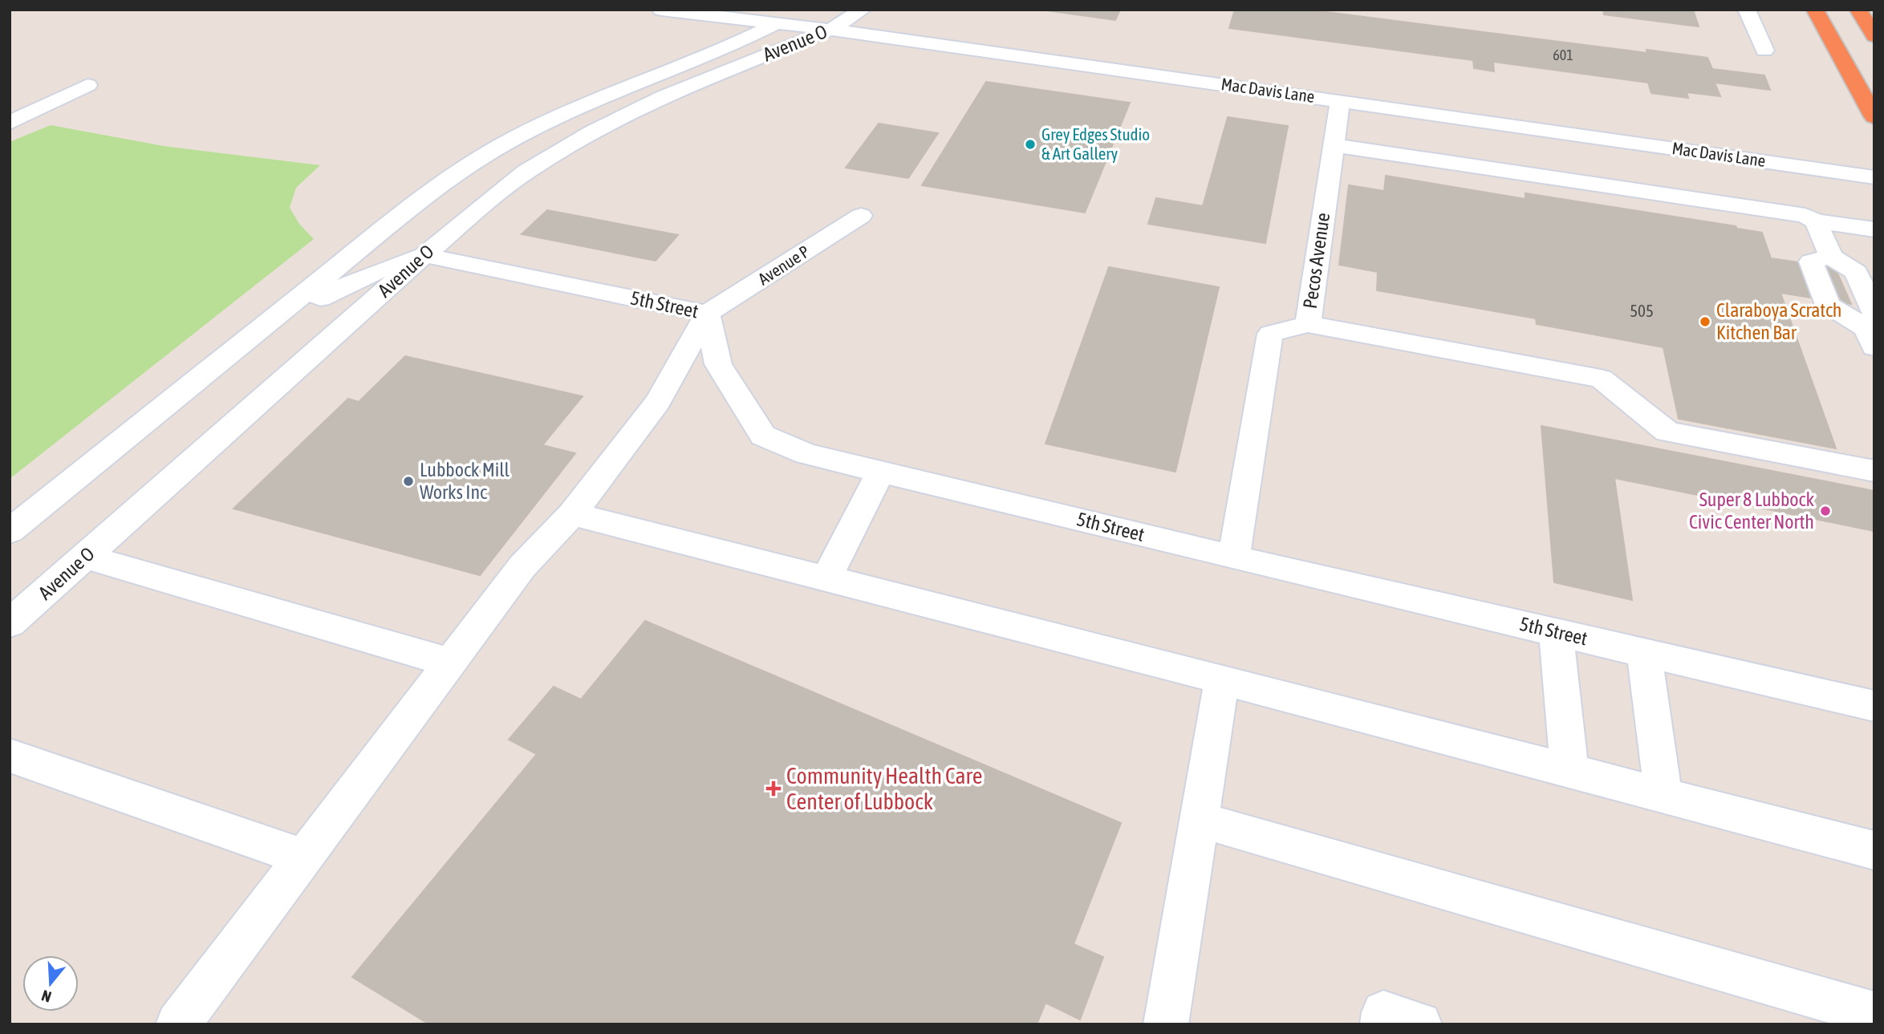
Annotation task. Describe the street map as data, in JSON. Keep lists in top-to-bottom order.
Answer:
{
  "streets": {
    "street": [
      "Avenue O",
      "Mac Davis Lane",
      "Pecos Avenue",
      "Avenue P",
      "5th Street"
    ]
  },
  "crossings": [
    ["Avenue O", "Mac Davis Lane"],
    ["Avenue O", "5th Street"],
    ["Mac Davis Lane", "Pecos Avenue"],
    ["Pecos Avenue", "5th Street"],
    ["Avenue P", "5th Street"]
  ],
  "places": {
    "other": [
      "Grey Edges Studio & Art Gallery",
      "Claraboya Scratch Kitchen Bar",
      "Lubbock Mill Works Inc",
      "Super 8 Lubbock Civic Center North"
    ],
    "health": ["Community Health Care Center of Lubbock"]
  },
  "house_numbers": ["601", "505"],
  "north": "bottom"
}
